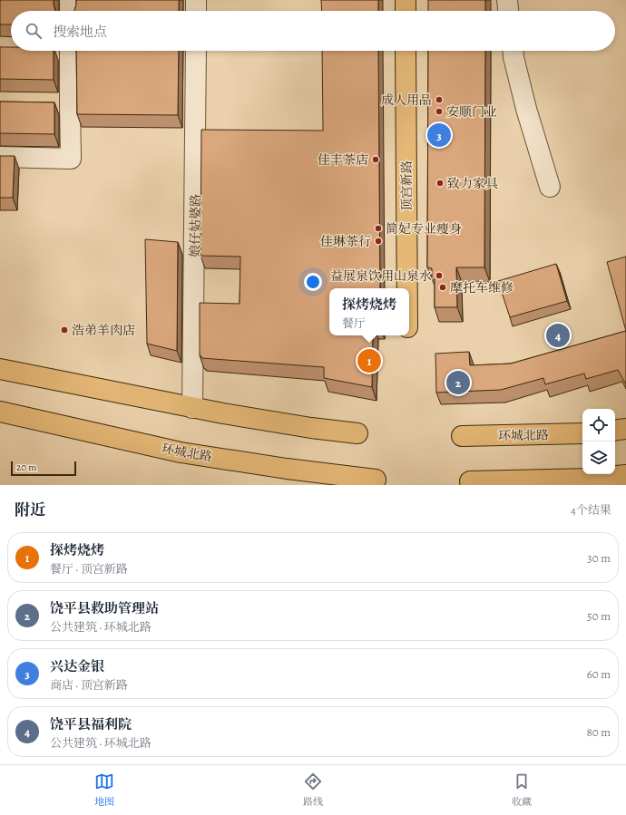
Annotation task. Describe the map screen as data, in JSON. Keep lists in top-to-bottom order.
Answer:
{
  "streets": {
    "main road": ["顶宫新路", "环城北路"],
    "street": ["娘仔姑婆路"]
  },
  "places": [
    "成人用品",
    "安顺门业",
    "佳丰茶店",
    "致力家具",
    "简妃专业瘦身",
    "佳琳茶行",
    "益展泉饮用山泉水",
    "摩托车维修",
    "浩弟羊肉店"
  ],
  "scale_bar": "20 m",
  "page": {
    "search": "搜索地点",
    "pins": [
      "3",
      "4",
      "1",
      "2"
    ],
    "popup": ["探烤烧烤", "餐厅"],
    "scale": "20 m",
    "heading": ["附近", "4个结果"],
    "list": [
      {
        "mark": "1",
        "name": "探烤烧烤",
        "note": "餐厅 · 顶宫新路",
        "value": "30 m"
      },
      {
        "mark": "2",
        "name": "饶平县救助管理站",
        "note": "公共建筑 · 环城北路",
        "value": "50 m"
      },
      {
        "mark": "3",
        "name": "兴达金银",
        "note": "商店 · 顶宫新路",
        "value": "60 m"
      },
      {
        "mark": "4",
        "name": "饶平县福利院",
        "note": "公共建筑 · 环城北路",
        "value": "80 m"
      }
    ],
    "nav": ["地图", "路线", "收藏"]
  }
}
